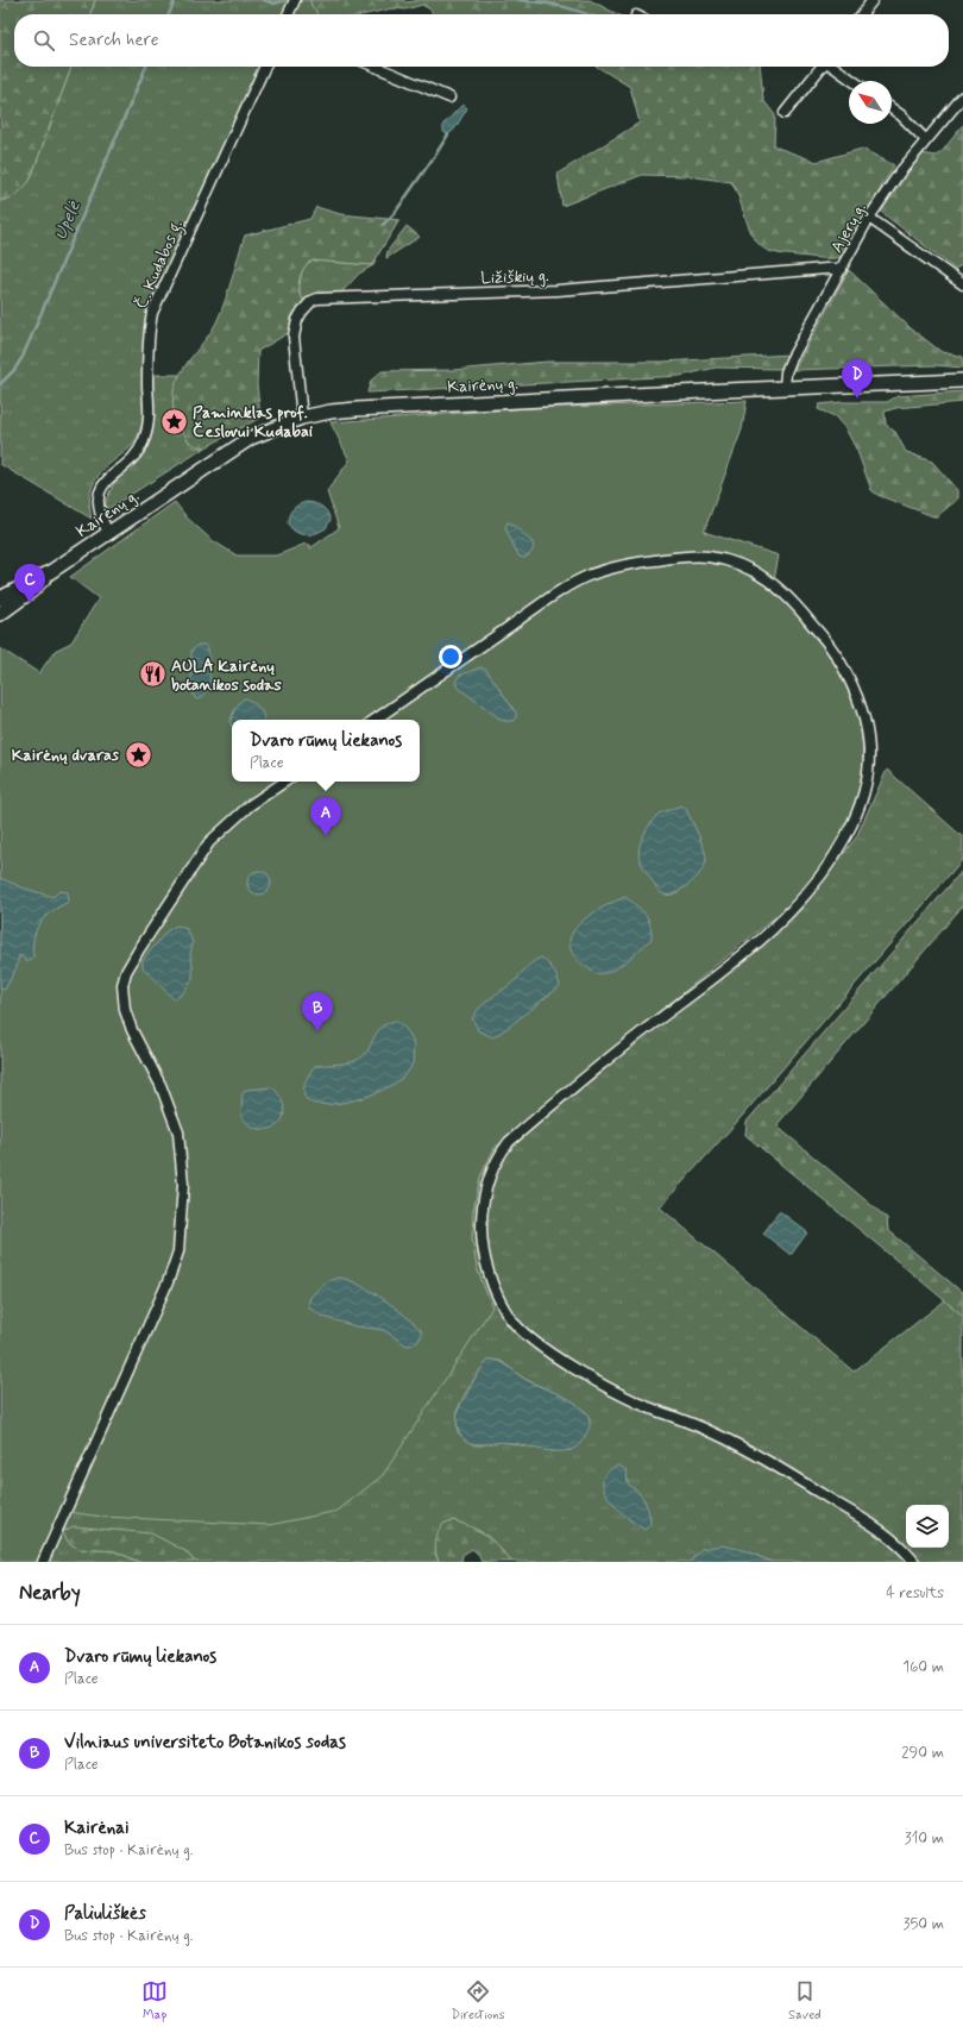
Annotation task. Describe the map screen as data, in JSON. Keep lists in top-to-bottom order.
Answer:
{
  "streets": {
    "main road": ["Kairėnų g."],
    "street": ["Ajerų g.", "Č. Kudabos g.", "Ližiškių g."]
  },
  "crossings": [
    ["Ajerų g.", "Ližiškių g."],
    ["Ajerų g.", "Kairėnų g."],
    ["Č. Kudabos g.", "Kairėnų g."],
    ["Ližiškių g.", "Kairėnų g."]
  ],
  "water": ["Upelė"],
  "places": {
    "place": ["Paminklas prof. Česlovui Kudabai", "Kairėnų dvaras"],
    "restaurant": ["AULA Kairėnų botanikos sodas"]
  },
  "north": "top left",
  "page": {
    "search": "Search here",
    "pins": [
      "D",
      "C",
      "A",
      "B"
    ],
    "popup": ["Dvaro rūmų liekanos", "Place"],
    "heading": ["Nearby", "4 results"],
    "list": [
      {
        "mark": "A",
        "name": "Dvaro rūmų liekanos",
        "note": "Place",
        "value": "160 m"
      },
      {
        "mark": "B",
        "name": "Vilniaus universiteto Botanikos sodas",
        "note": "Place",
        "value": "290 m"
      },
      {
        "mark": "C",
        "name": "Kairėnai",
        "note": "Bus stop · Kairėnų g.",
        "value": "310 m"
      },
      {
        "mark": "D",
        "name": "Paliuliškės",
        "note": "Bus stop · Kairėnų g.",
        "value": "350 m"
      }
    ],
    "nav": ["Map", "Directions", "Saved"]
  }
}
